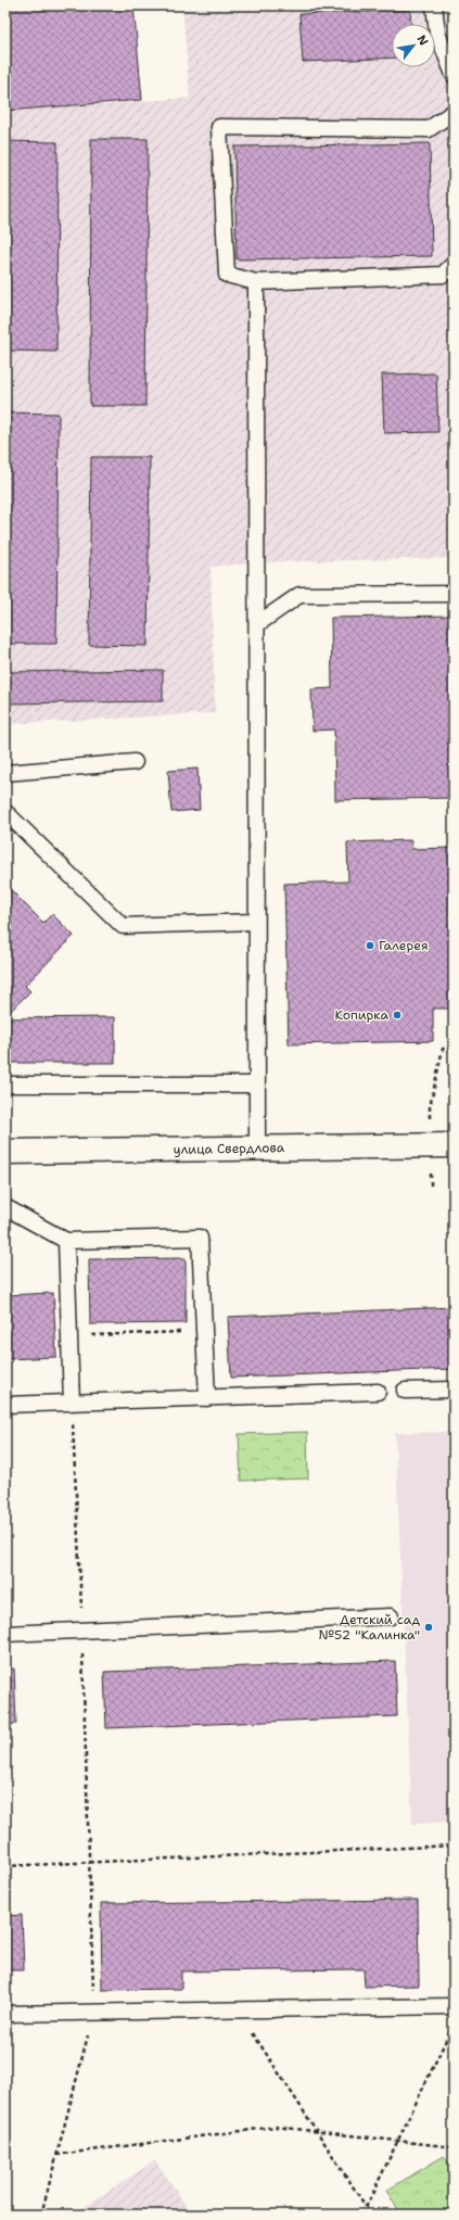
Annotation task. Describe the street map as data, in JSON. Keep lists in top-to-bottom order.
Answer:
{
  "streets": {
    "street": ["улица Свердлова"]
  },
  "places": ["Галерея", "Копирка", "Детский сад №52 \"Калинка\""],
  "north": "top right"
}
